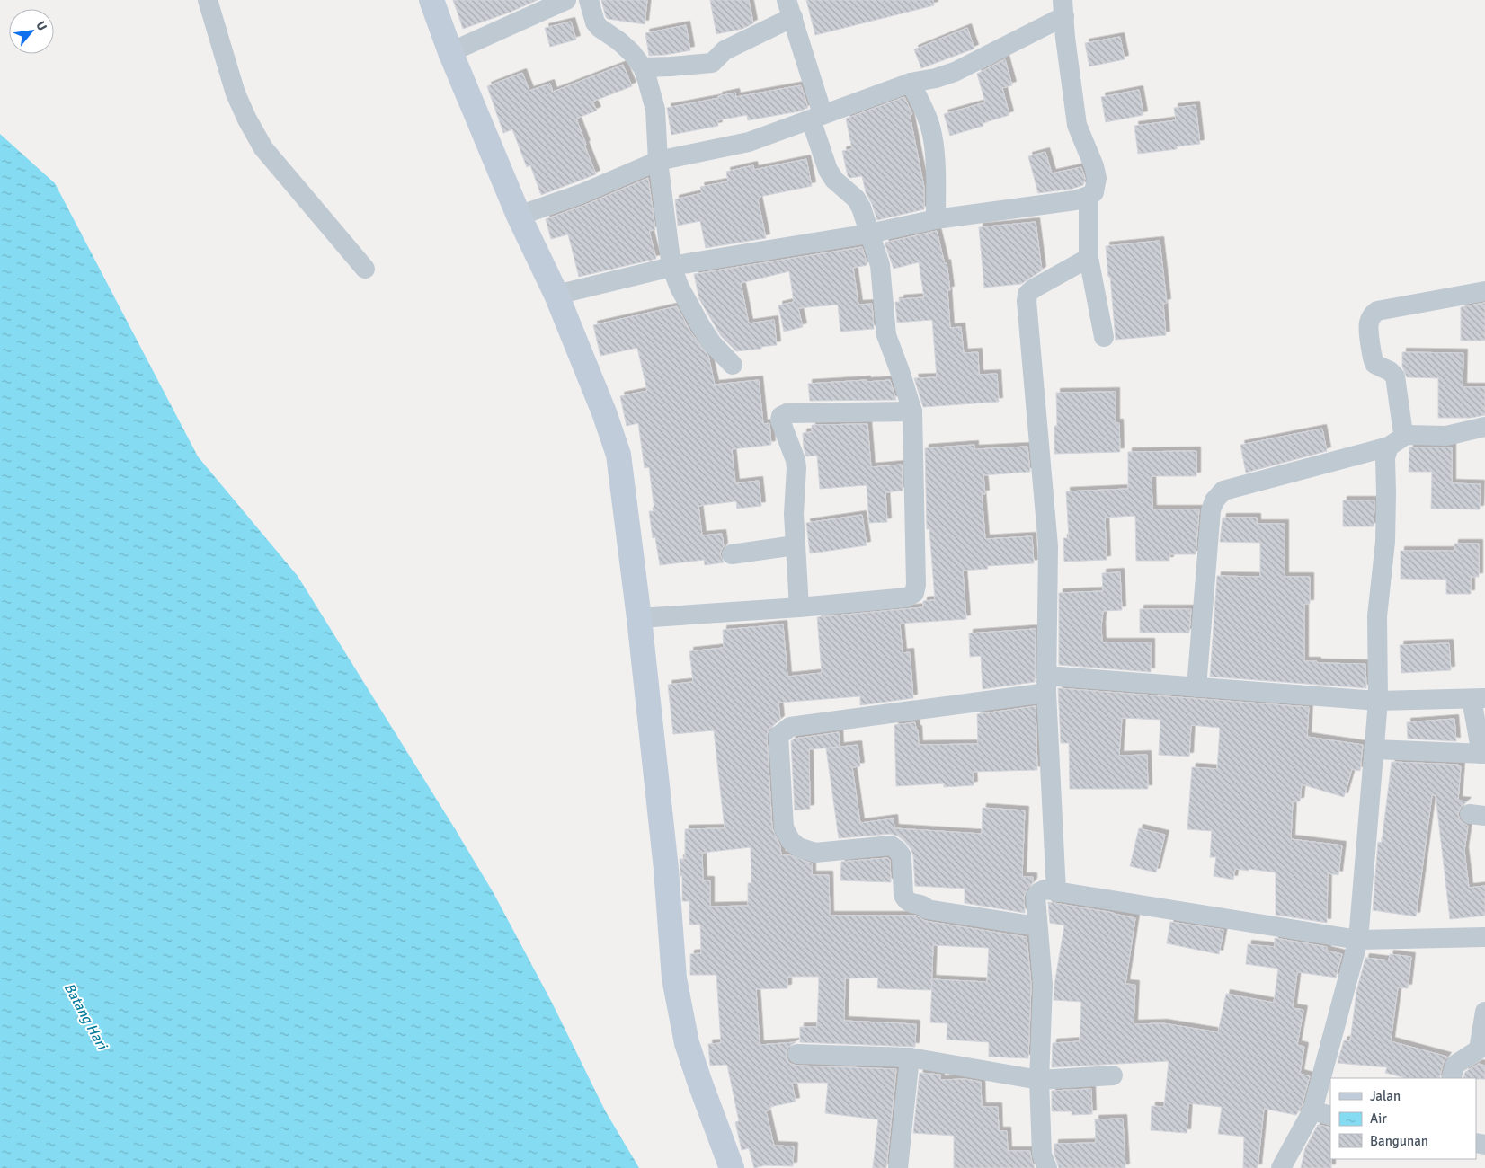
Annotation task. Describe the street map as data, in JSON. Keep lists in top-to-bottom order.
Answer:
{
  "water": ["Batang Hari"],
  "legend": ["Jalan", "Air", "Bangunan"],
  "north": "top right"
}
